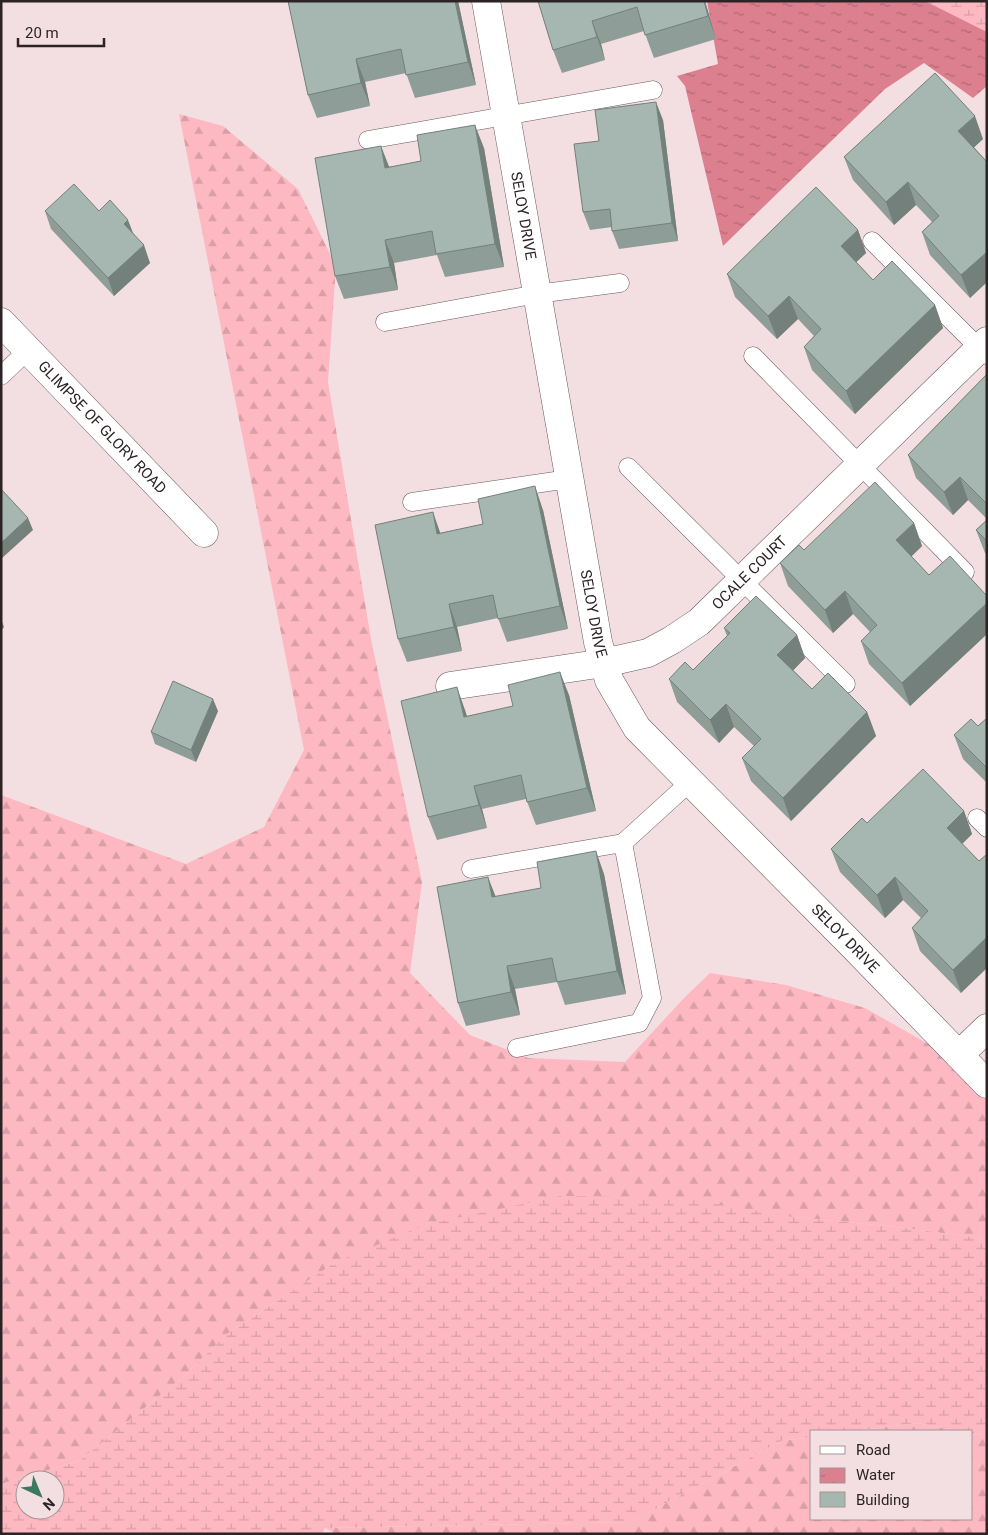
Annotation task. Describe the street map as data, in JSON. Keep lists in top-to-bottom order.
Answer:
{
  "streets": {
    "street": ["SELOY DRIVE", "GLIMPSE OF GLORY ROAD", "OCALE COURT"]
  },
  "crossings": [
    ["SELOY DRIVE", "OCALE COURT"]
  ],
  "legend": ["Road", "Water", "Building"],
  "scale_bar": "20 m",
  "north": "bottom right"
}
